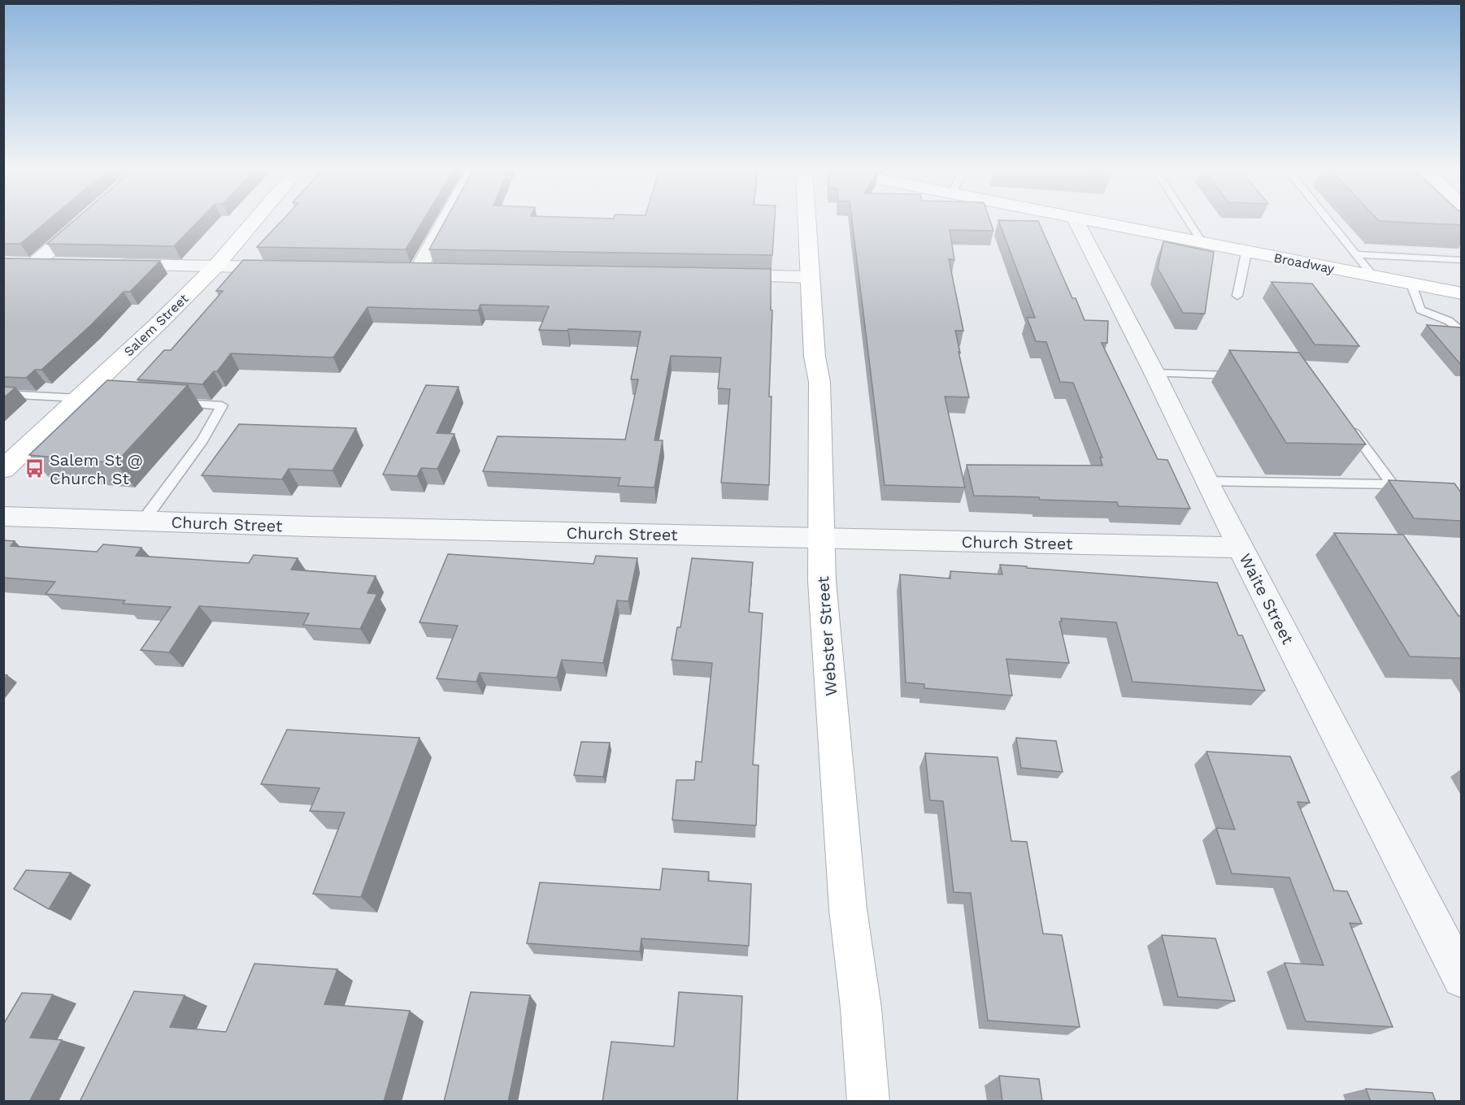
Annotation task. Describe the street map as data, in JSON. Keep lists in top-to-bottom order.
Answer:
{
  "streets": {
    "main road": ["Broadway", "Salem Street", "Webster Street"],
    "street": ["Church Street", "Waite Street"]
  },
  "crossings": [
    ["Church Street", "Waite Street"],
    ["Church Street", "Webster Street"]
  ],
  "places": {
    "bus stop": ["Salem St @ Church St"]
  }
}
